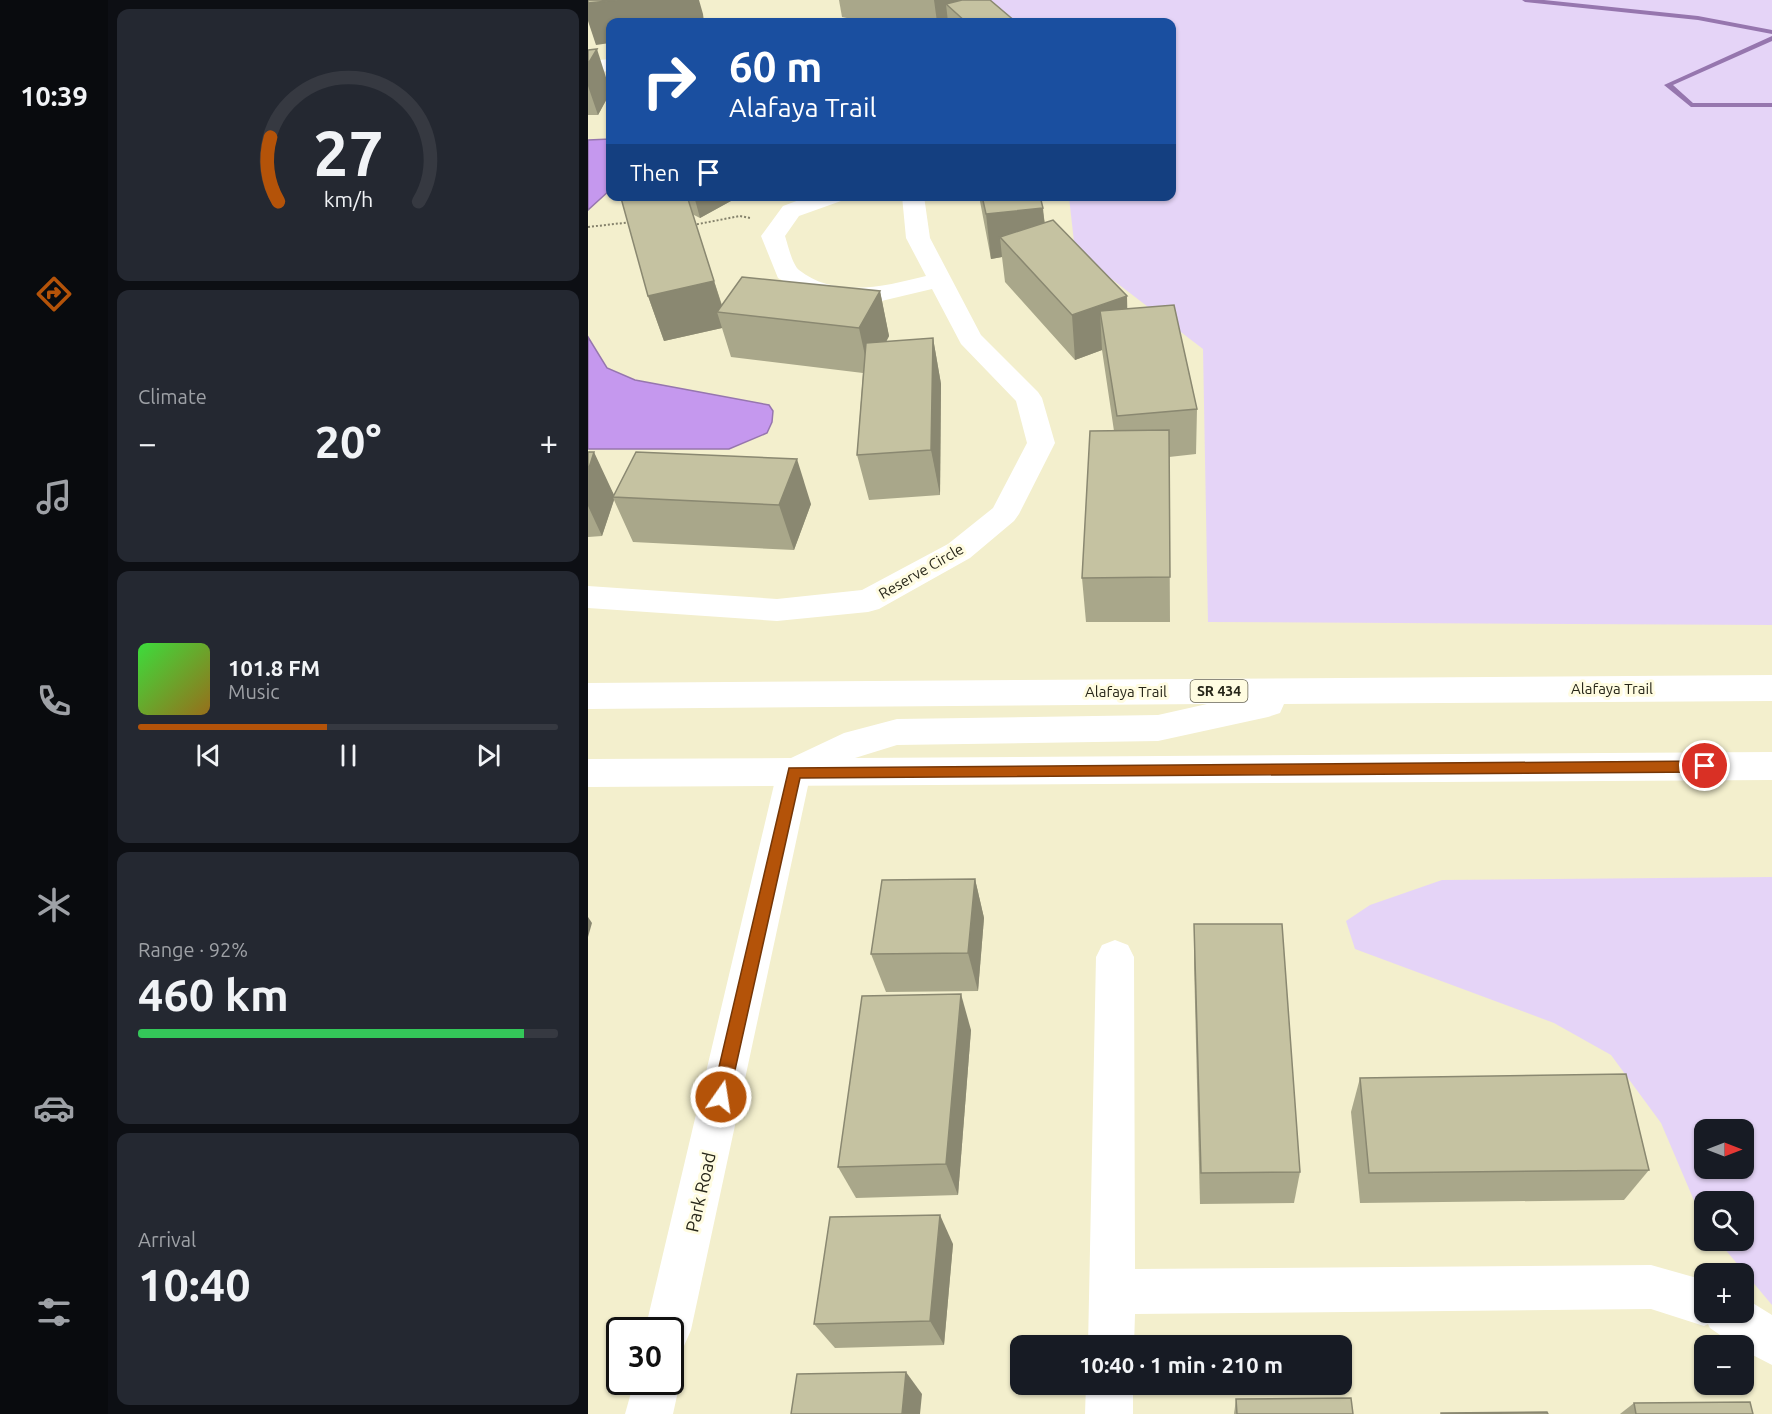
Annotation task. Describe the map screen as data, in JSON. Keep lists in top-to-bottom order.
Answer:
{
  "streets": {
    "street": [
      "Reserve Circle",
      "Alafaya Trail",
      "SR 434",
      "Park Road"
    ]
  },
  "north": "right",
  "page": {
    "tabs": "10:39",
    "turn": ["60 m", "Alafaya Trail"],
    "then": "Then",
    "tile": [
      "Climate",
      ["Range · 92%", "460 km"],
      ["Arrival", "10:40"]
    ],
    "heat": ["−", "20°", "+"],
    "song": ["101.8 FM", "Music"],
    "map_buttons": ["+", "−"],
    "limit": "30",
    "trip": "10:40 · 1 min · 210 m",
    "gauge": ["27", "km/h"]
  }
}
